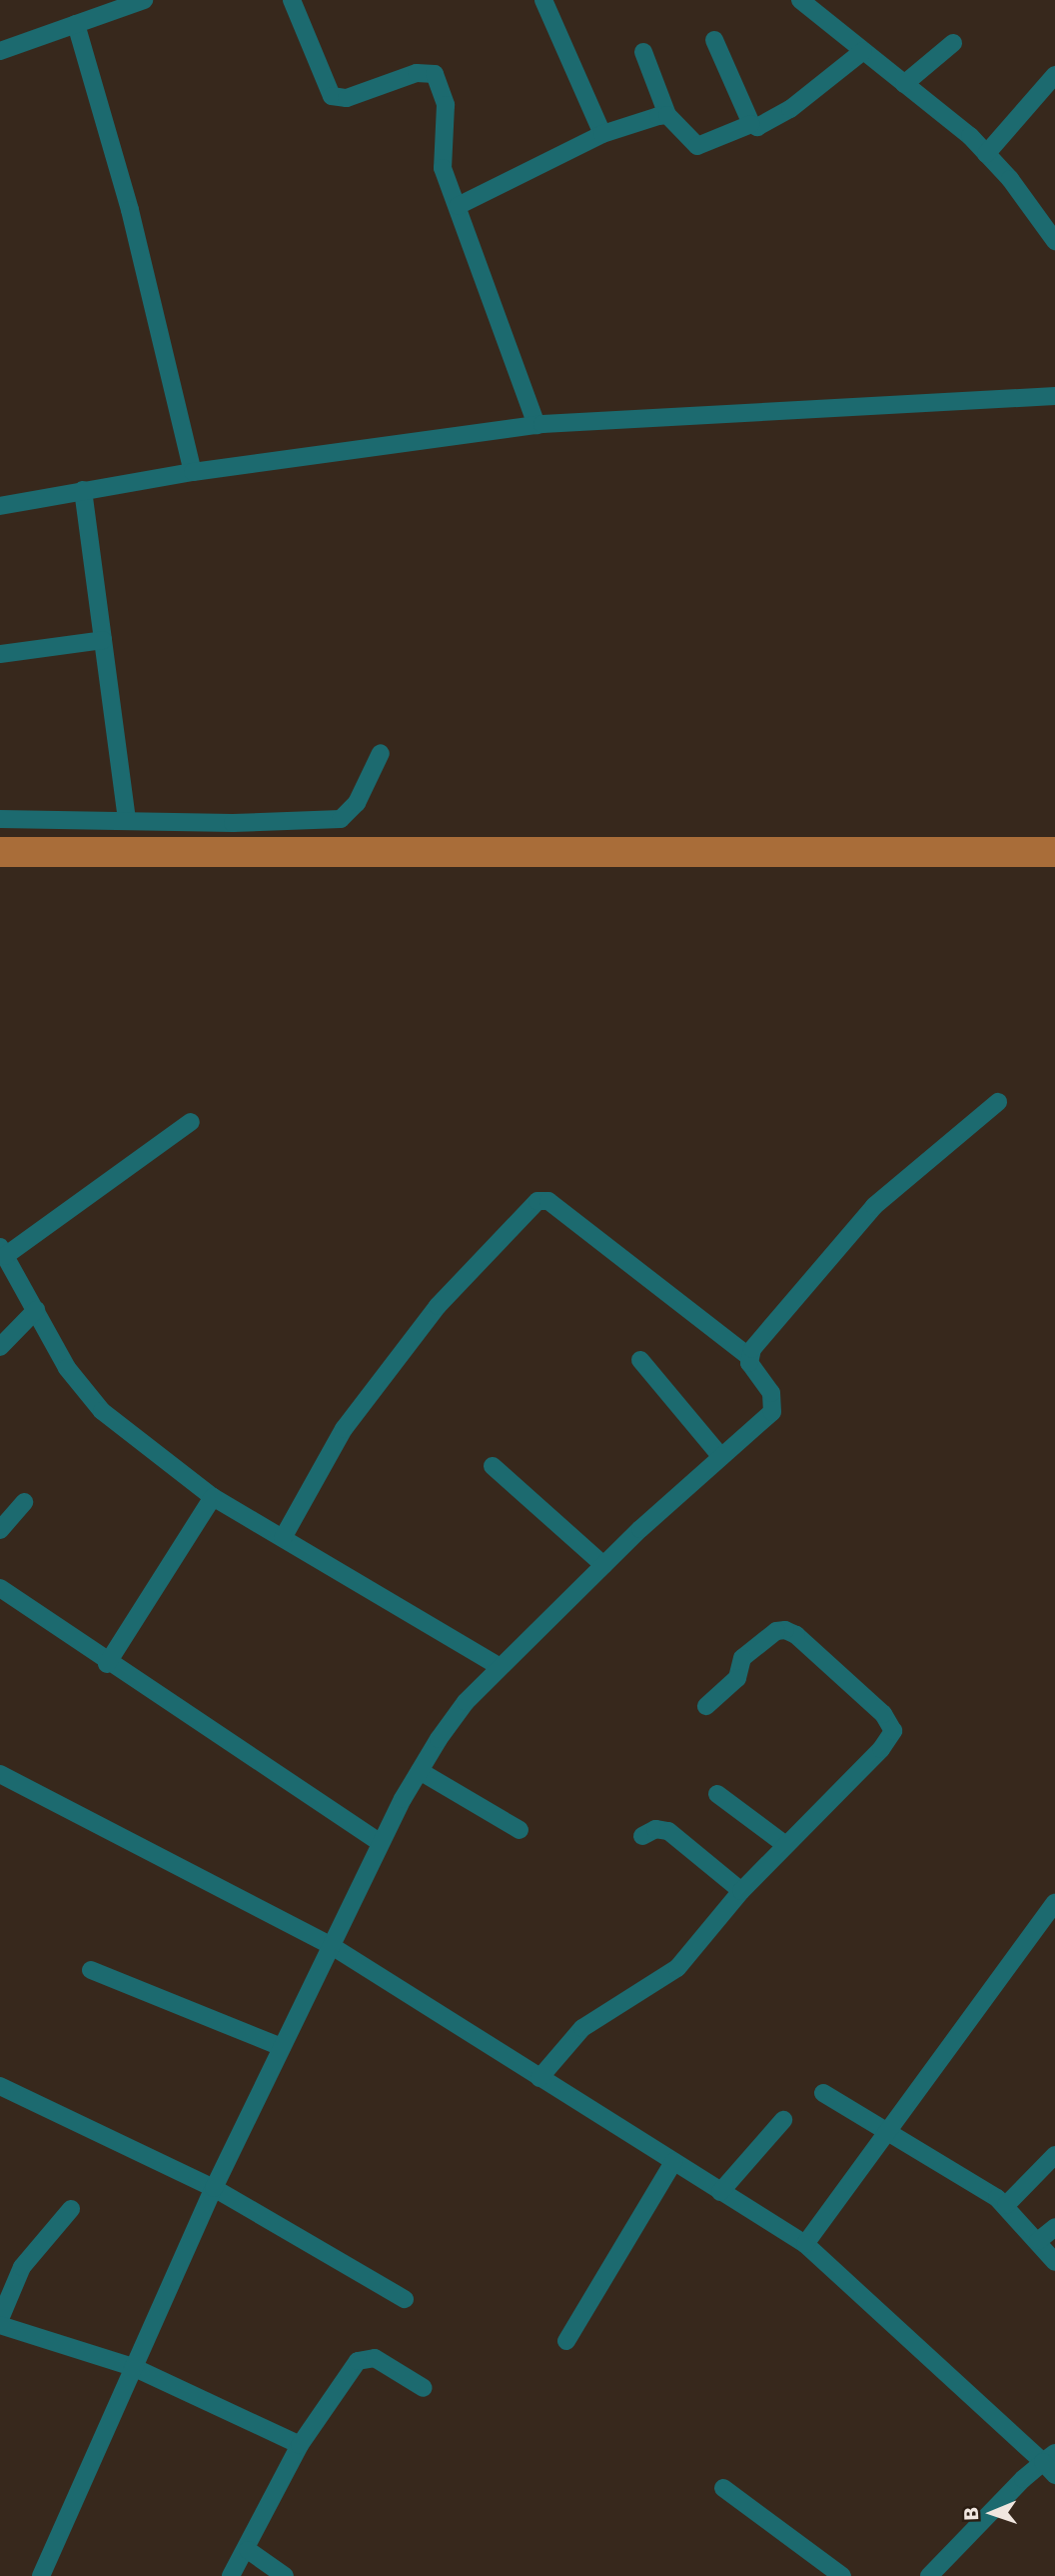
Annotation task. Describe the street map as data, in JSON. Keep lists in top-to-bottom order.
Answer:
{
  "north": "left"
}
